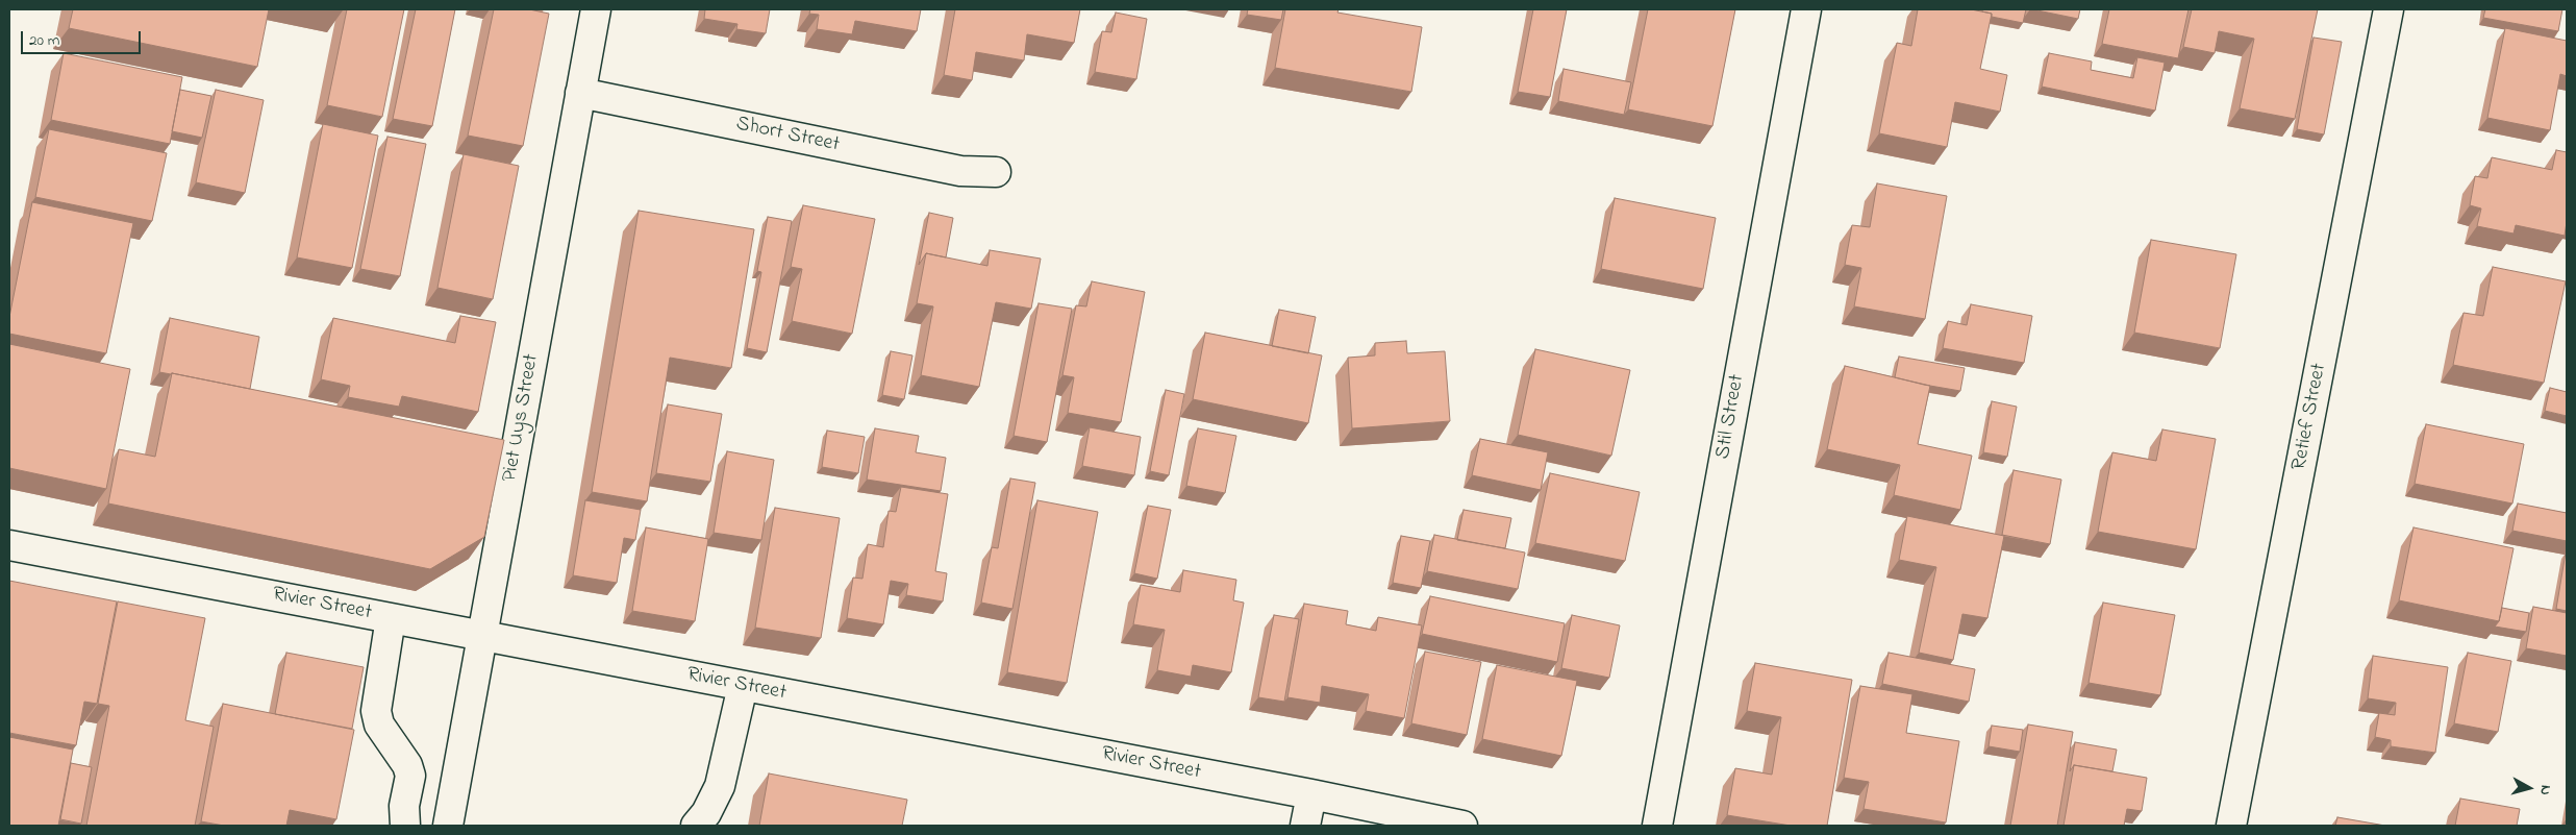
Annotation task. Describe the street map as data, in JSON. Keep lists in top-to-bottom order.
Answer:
{
  "streets": {
    "street": [
      "Short Street",
      "Stil Street",
      "Retief Street",
      "Piet Uys Street",
      "Rivier Street"
    ]
  },
  "crossings": [
    ["Short Street", "Piet Uys Street"],
    ["Piet Uys Street", "Rivier Street"]
  ],
  "scale_bar": "20 m",
  "north": "right"
}
